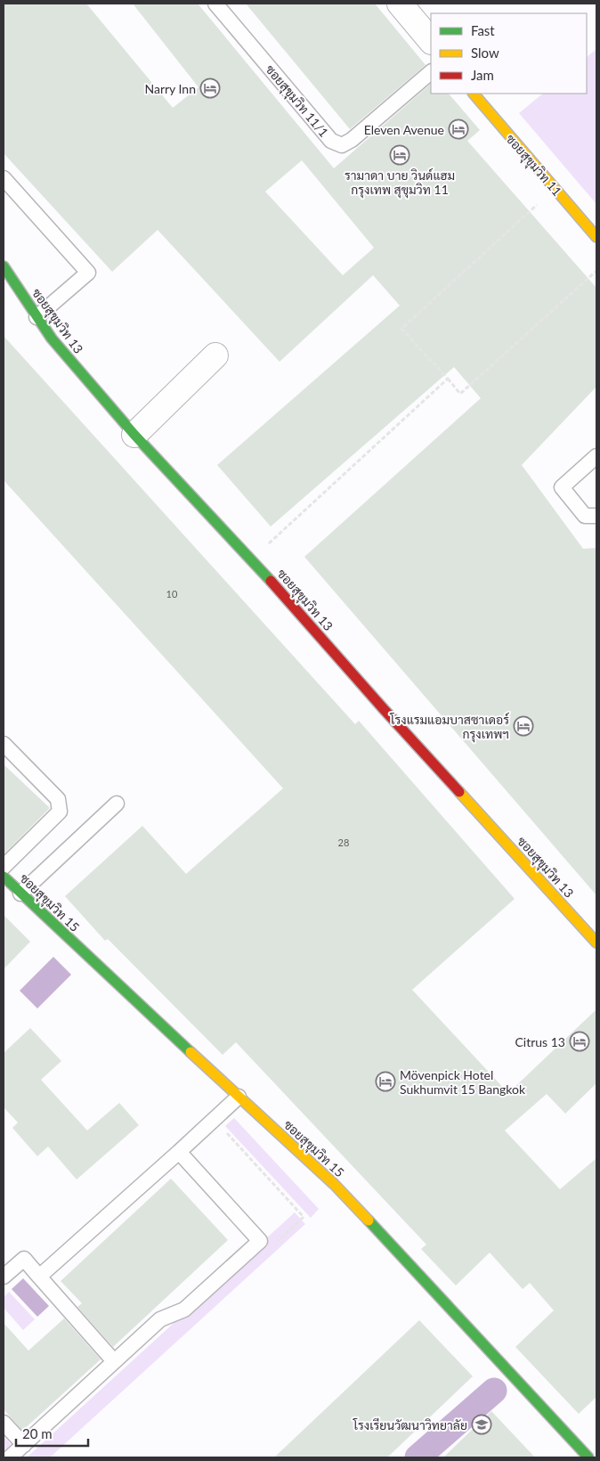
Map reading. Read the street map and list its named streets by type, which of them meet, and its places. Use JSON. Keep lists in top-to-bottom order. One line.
{"streets":{"street":["ซอยสุขุมวิท 11","ซอยสุขุมวิท 13","ซอยสุขุมวิท 15"],"lane":["ซอยสุขุมวิท 11/1"]},"places":{"hotel":["Narry Inn","Eleven Avenue","รามาดา บาย วินด์แฮม กรุงเทพ สุขุมวิท 11","โรงแรมแอมบาสซาเดอร์ กรุงเทพฯ","Citrus 13","Mövenpick Hotel Sukhumvit 15 Bangkok"],"school or university":["โรงเรียนวัฒนาวิทยาลัย"]},"house_numbers":["10","28"],"legend":["Fast","Slow","Jam"],"scale_bar":"20 m"}
